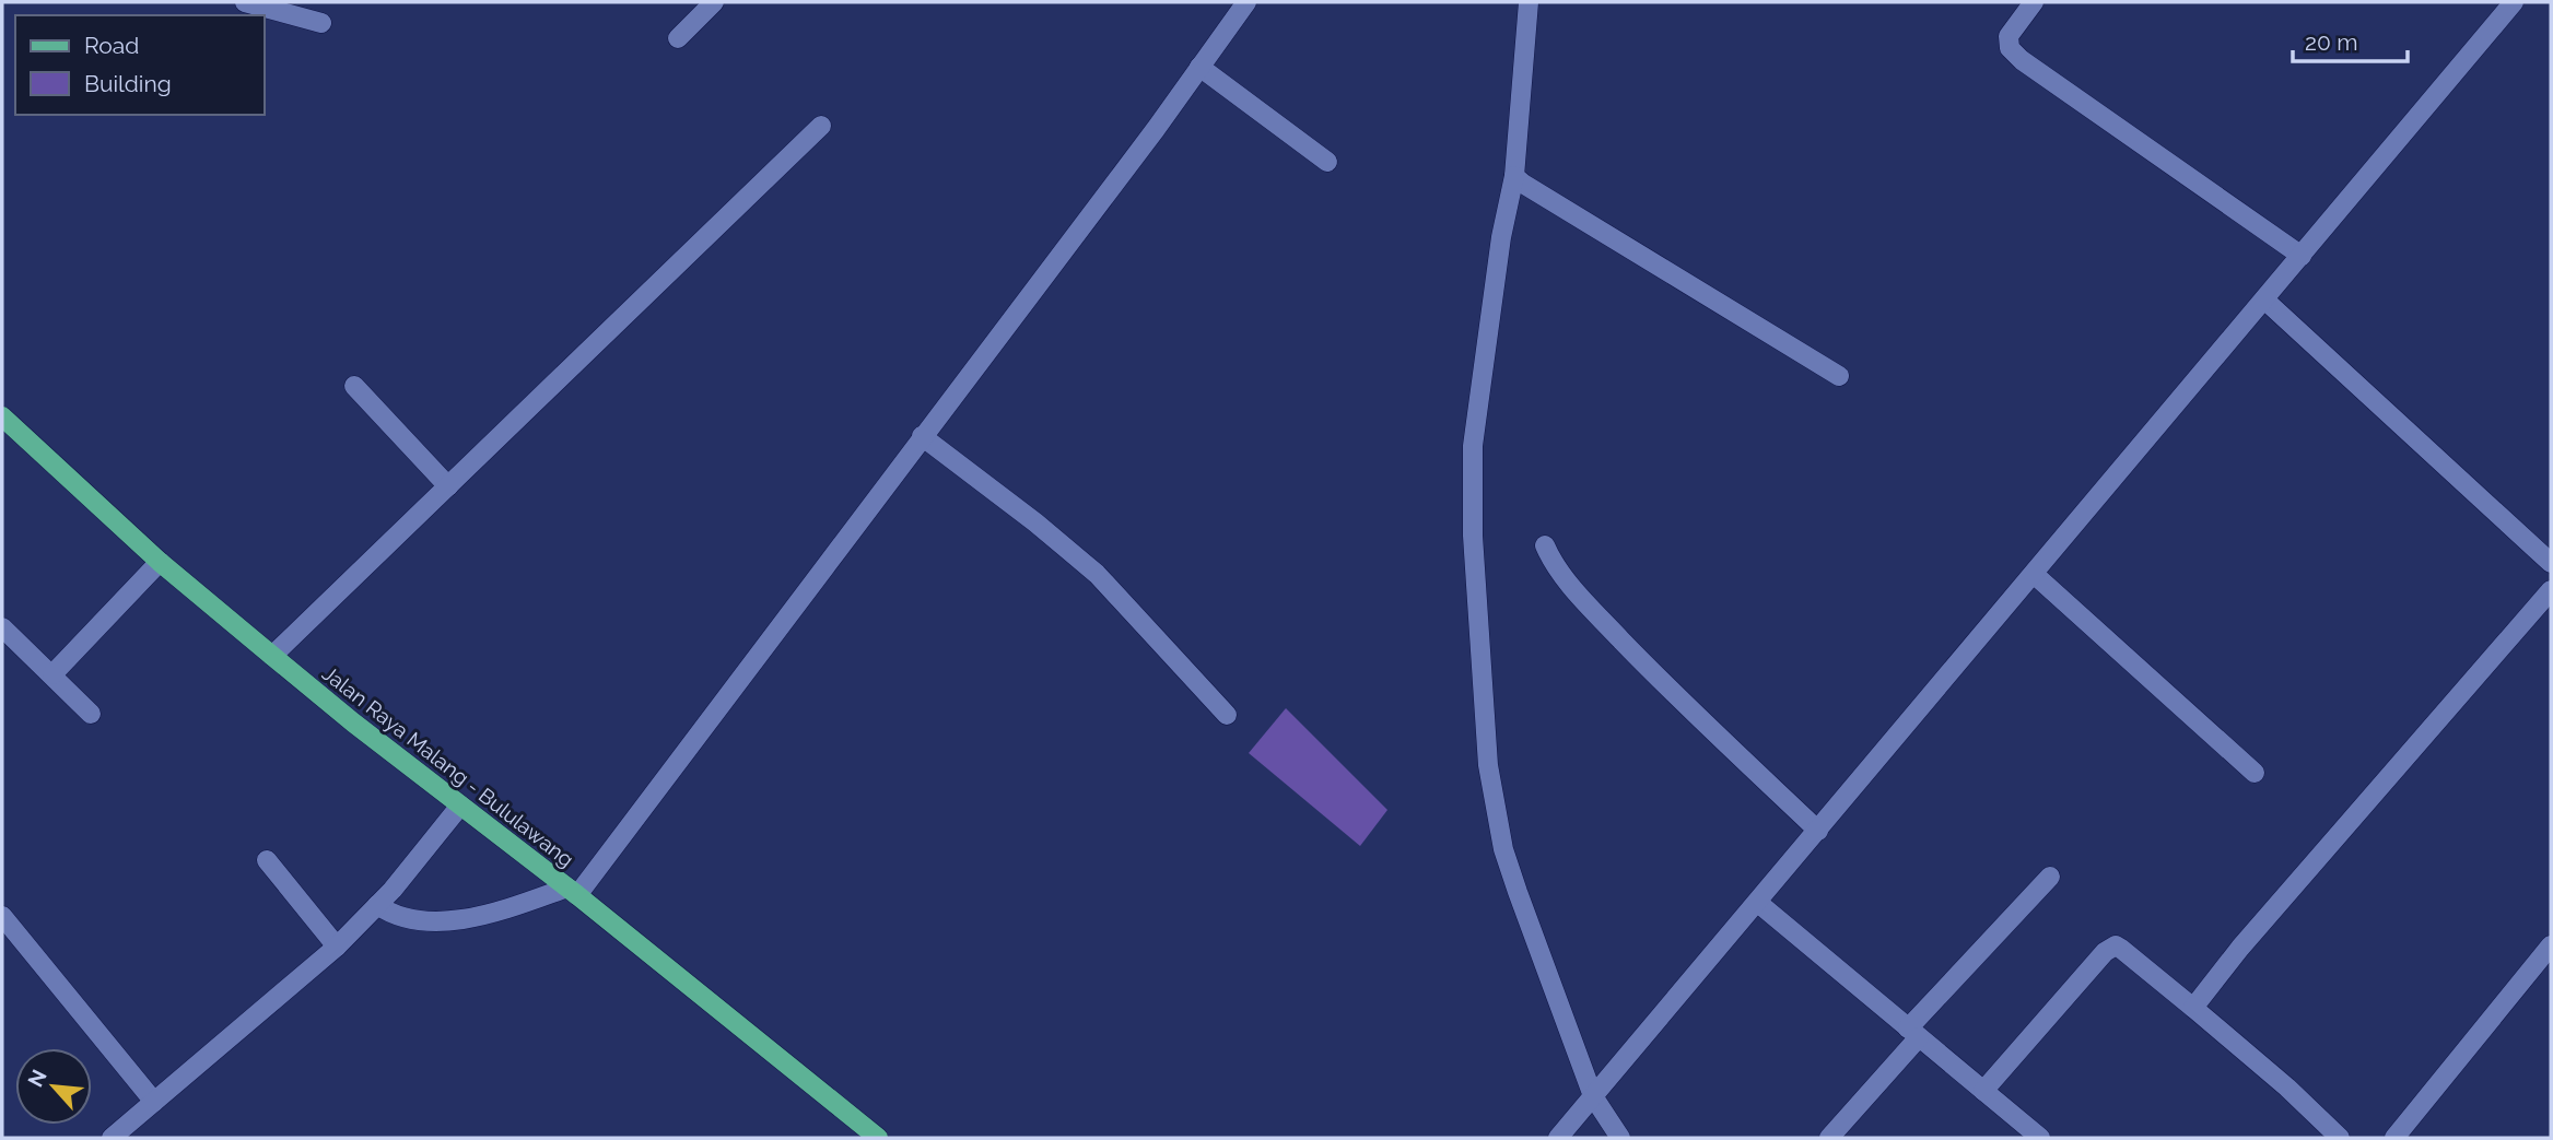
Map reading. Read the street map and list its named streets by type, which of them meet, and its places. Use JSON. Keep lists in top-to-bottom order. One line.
{"streets":{"main road":["Jalan Raya Malang - Bululawang"]},"legend":["Road","Building"],"scale_bar":"20 m","north":"top left"}
